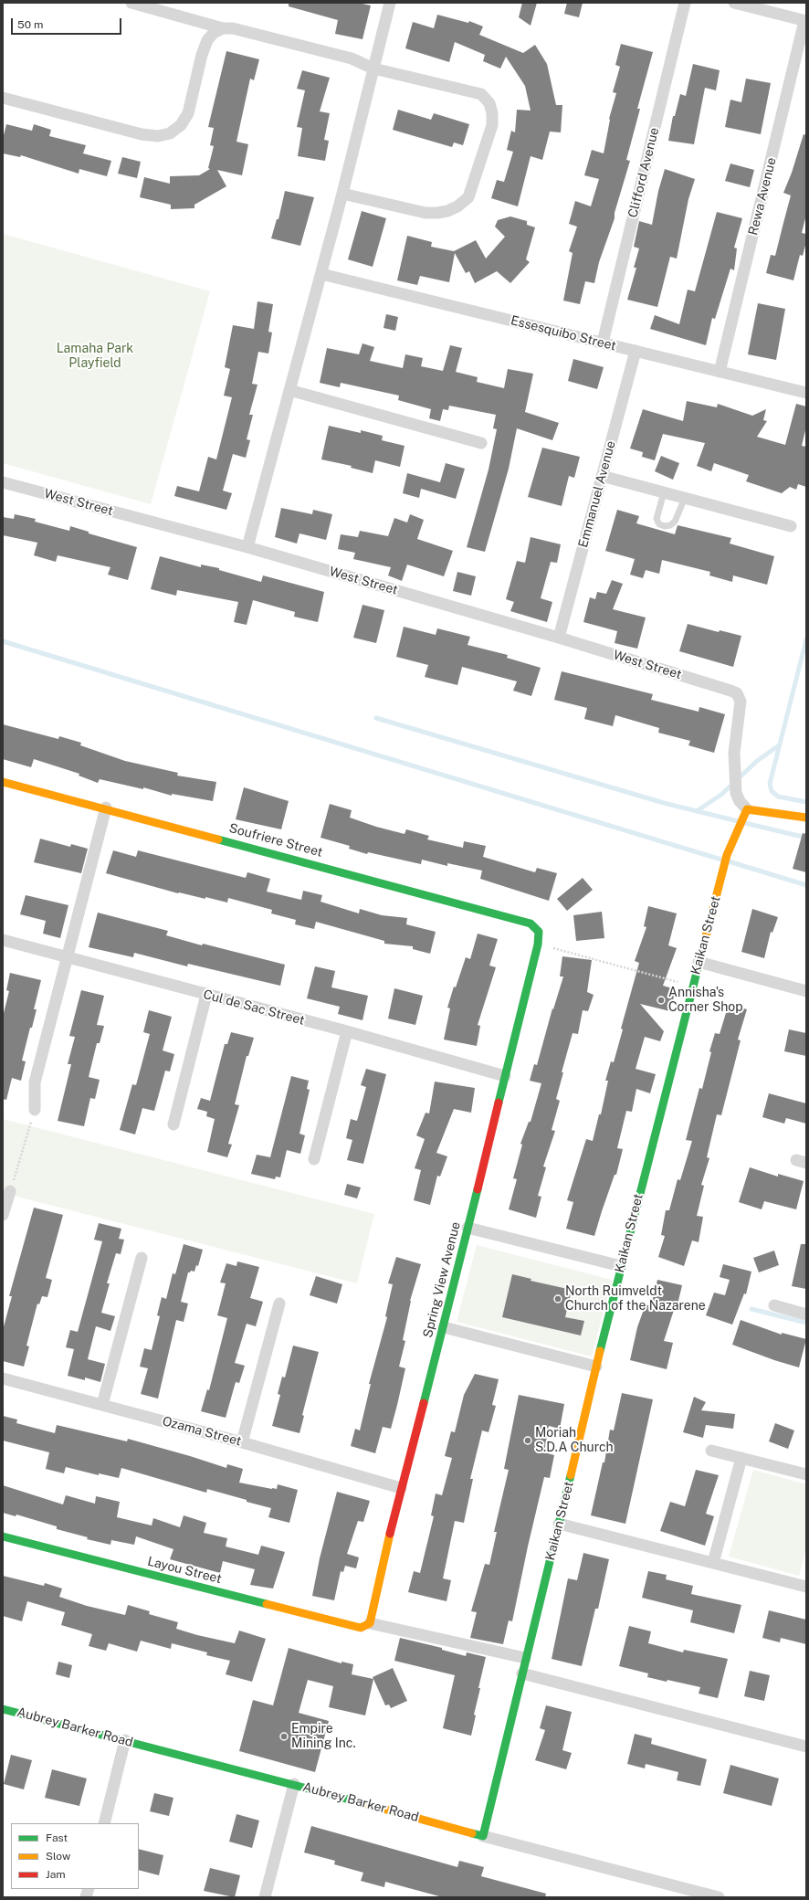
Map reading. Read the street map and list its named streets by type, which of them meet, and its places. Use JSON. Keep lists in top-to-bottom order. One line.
{"streets":{"street":["Clifford Avenue","Rewa Avenue","Essesquibo Street","Emmanuel Avenue","West Street","Soufriere Street","Kaikan Street","Cul de Sac Street","Spring View Avenue","Ozama Street","Layou Street","Aubrey Barker Road"]},"crossings":[["Clifford Avenue","Essesquibo Street"],["Rewa Avenue","Essesquibo Street"],["Essesquibo Street","Emmanuel Avenue"],["Emmanuel Avenue","West Street"],["West Street","Kaikan Street"],["Soufriere Street","Spring View Avenue"],["Kaikan Street","Aubrey Barker Road"],["Cul de Sac Street","Spring View Avenue"],["Spring View Avenue","Ozama Street"],["Spring View Avenue","Layou Street"]],"parks":["Lamaha Park Playfield"],"places":["Annisha's Corner Shop","North Ruimveldt Church of the Nazarene","Moriah S.D.A Church","Empire Mining Inc."],"legend":["Fast","Slow","Jam"],"scale_bar":"50 m"}
